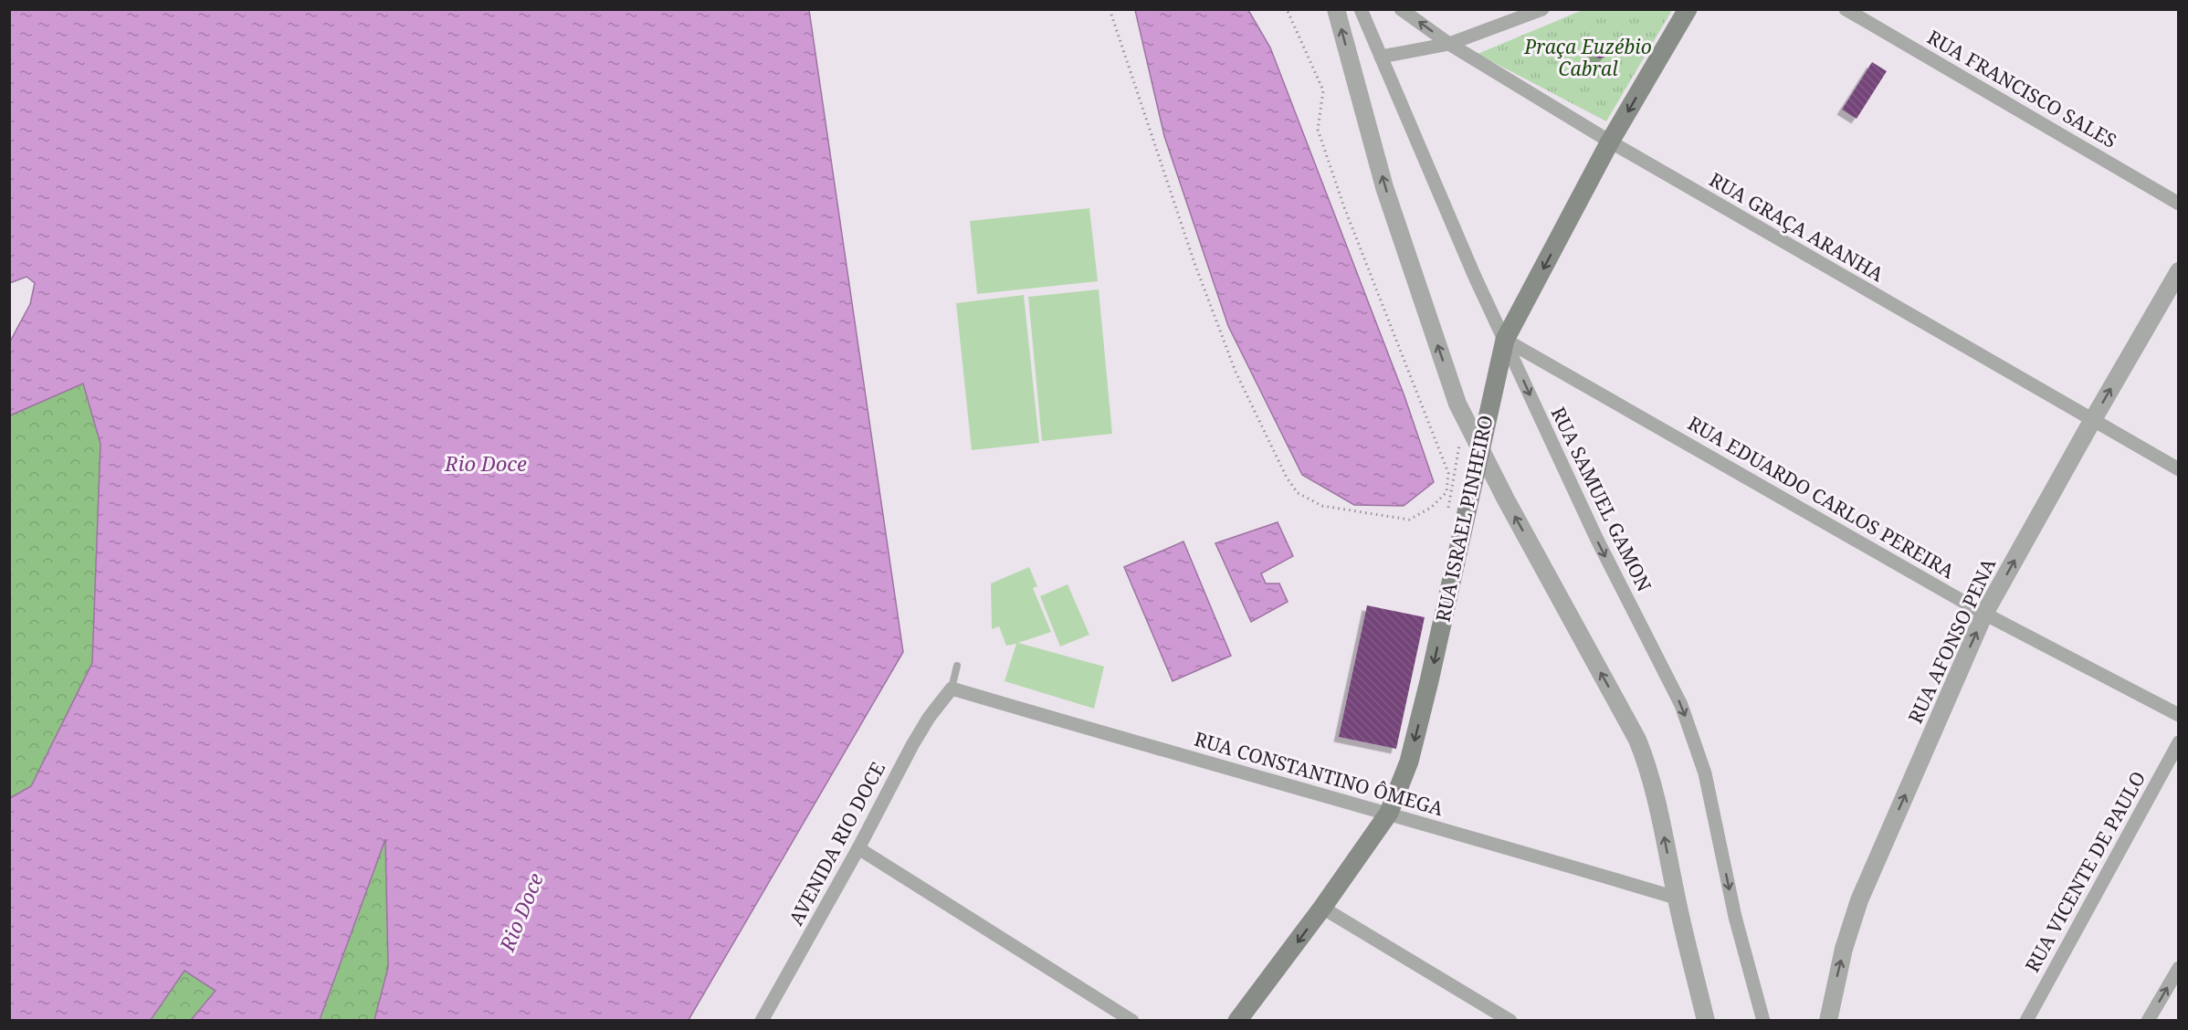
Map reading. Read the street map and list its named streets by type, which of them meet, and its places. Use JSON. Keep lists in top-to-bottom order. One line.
{"streets":{"main road":["RUA ISRAEL PINHEIRO"],"street":["RUA FRANCISCO SALES","RUA GRAÇA ARANHA","RUA EDUARDO CARLOS PEREIRA","RUA SAMUEL GAMON","RUA AFONSO PENA","RUA CONSTANTINO ÔMEGA","AVENIDA RIO DOCE","RUA VICENTE DE PAULO"]},"crossings":[["RUA GRAÇA ARANHA","RUA ISRAEL PINHEIRO"],["RUA GRAÇA ARANHA","RUA AFONSO PENA"],["RUA EDUARDO CARLOS PEREIRA","RUA SAMUEL GAMON"],["RUA EDUARDO CARLOS PEREIRA","RUA ISRAEL PINHEIRO"],["RUA EDUARDO CARLOS PEREIRA","RUA AFONSO PENA"],["RUA SAMUEL GAMON","RUA ISRAEL PINHEIRO"],["RUA ISRAEL PINHEIRO","RUA CONSTANTINO ÔMEGA"],["RUA CONSTANTINO ÔMEGA","AVENIDA RIO DOCE"]],"one_way":["RUA ISRAEL PINHEIRO","RUA AFONSO PENA"],"water":["Rio Doce"],"parks":["Praça Euzébio Cabral"]}
